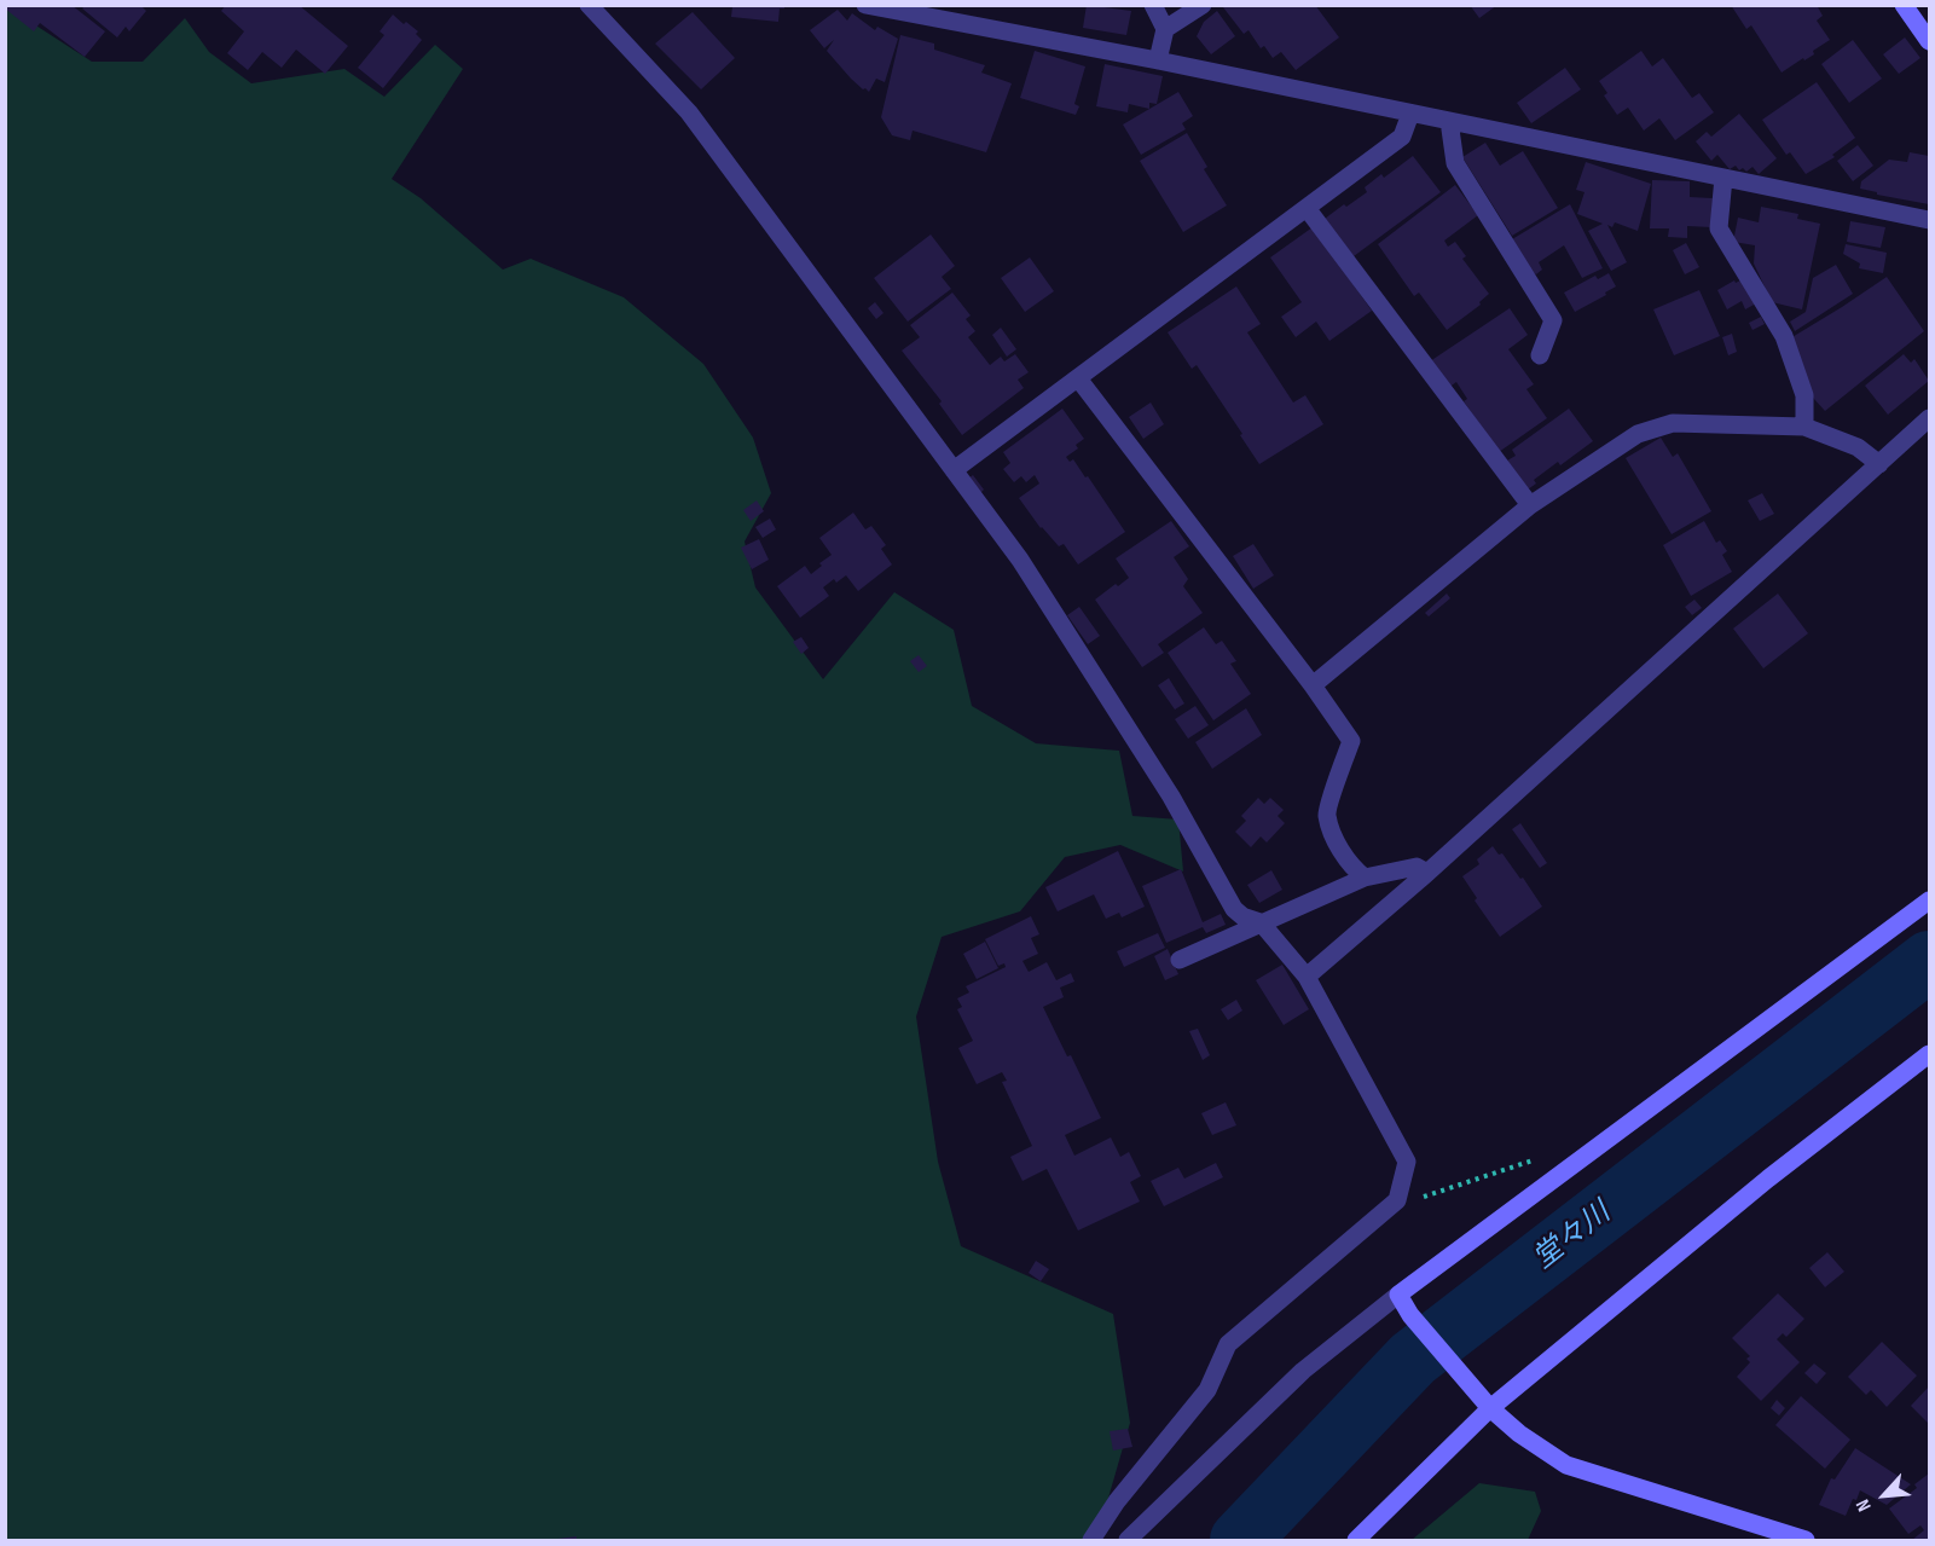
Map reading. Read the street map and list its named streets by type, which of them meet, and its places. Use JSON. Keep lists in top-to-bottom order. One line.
{"water":["堂々川"],"north":"bottom left"}
